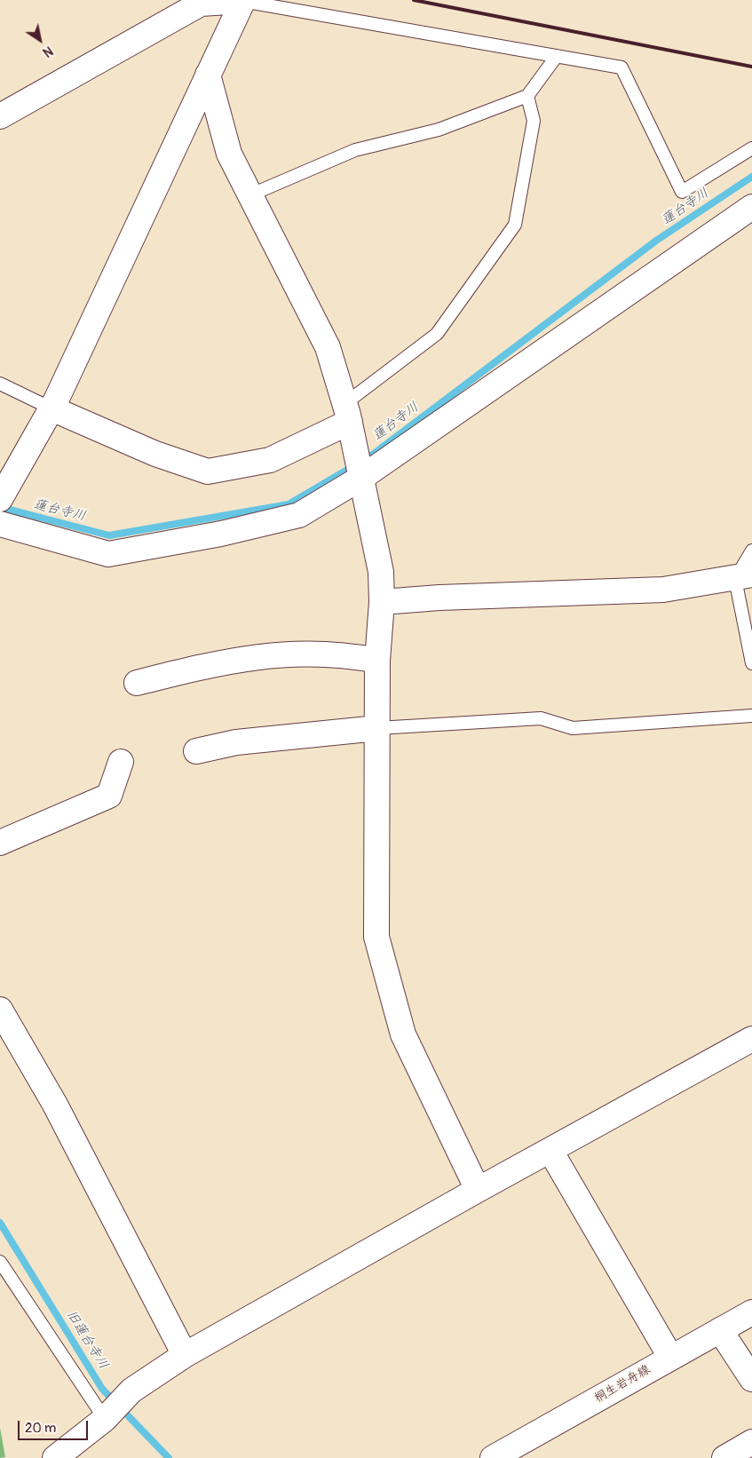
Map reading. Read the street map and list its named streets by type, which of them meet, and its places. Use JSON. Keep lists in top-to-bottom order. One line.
{"streets":{"street":["桐生岩舟線"]},"water":["蓮台寺川","旧蓮台寺川"],"scale_bar":"20 m","north":"bottom right"}
